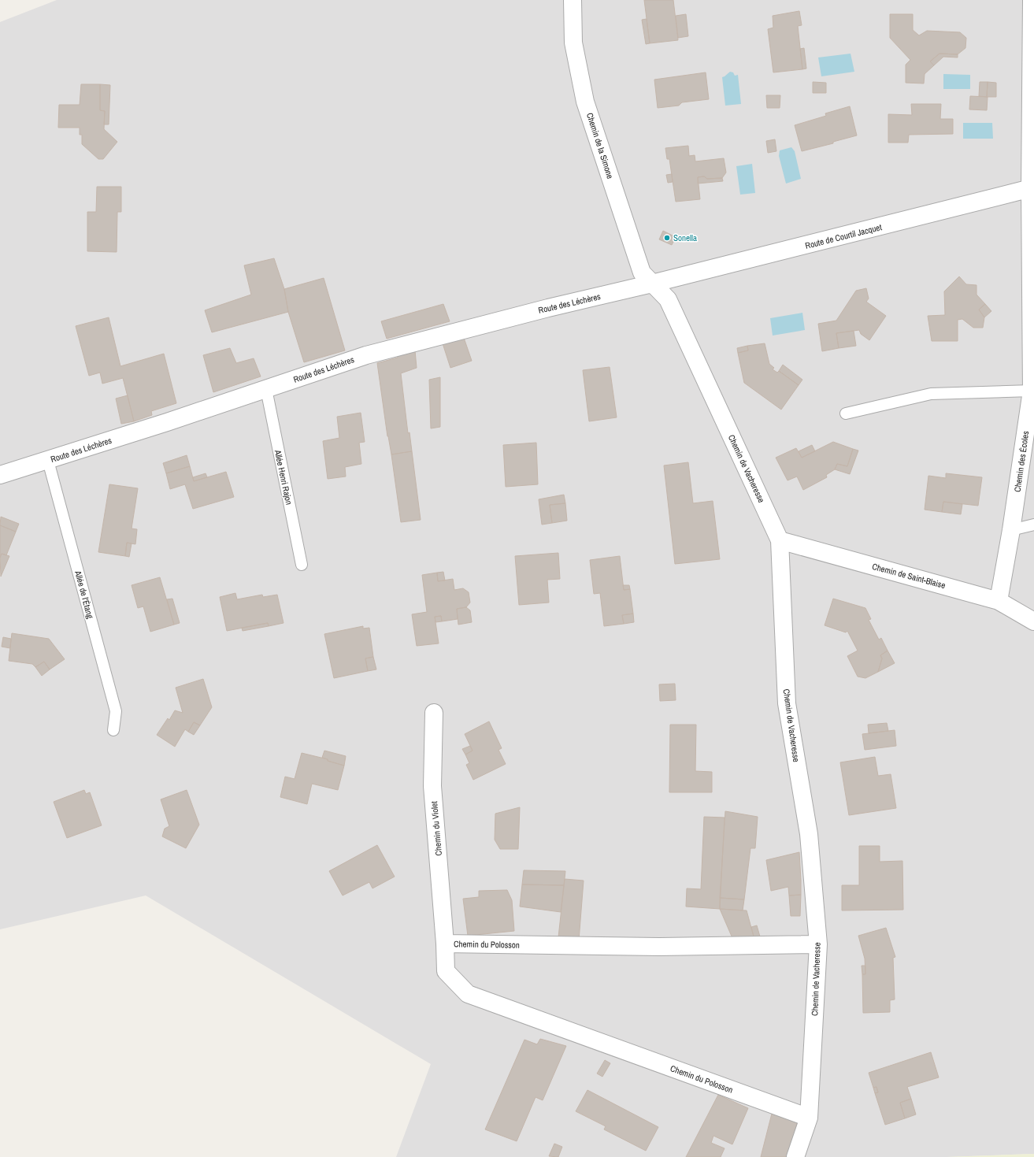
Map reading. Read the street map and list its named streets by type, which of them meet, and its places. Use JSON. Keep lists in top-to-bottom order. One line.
{"streets":{"street":["Chemin de la Simone","Route de Courtil Jacquet","Route des Léchères","Chemin des Écoles","Chemin de Vacheresse","Chemin de Saint-Blaise","Chemin du Violet","Chemin du Polosson"],"lane":["Allée Henri Rajon","Allée de l'Étang"]},"crossings":[["Chemin de la Simone","Route de Courtil Jacquet"],["Chemin de la Simone","Route des Léchères"],["Chemin de la Simone","Chemin de Vacheresse"],["Route de Courtil Jacquet","Route des Léchères"],["Route de Courtil Jacquet","Chemin des Écoles"],["Route de Courtil Jacquet","Chemin de Vacheresse"],["Route des Léchères","Chemin de Vacheresse"],["Route des Léchères","Allée Henri Rajon"],["Route des Léchères","Allée de l'Étang"],["Chemin des Écoles","Chemin de Saint-Blaise"],["Chemin de Vacheresse","Chemin de Saint-Blaise"],["Chemin de Vacheresse","Chemin du Polosson"],["Chemin du Violet","Chemin du Polosson"]],"places":["Sonella"]}
